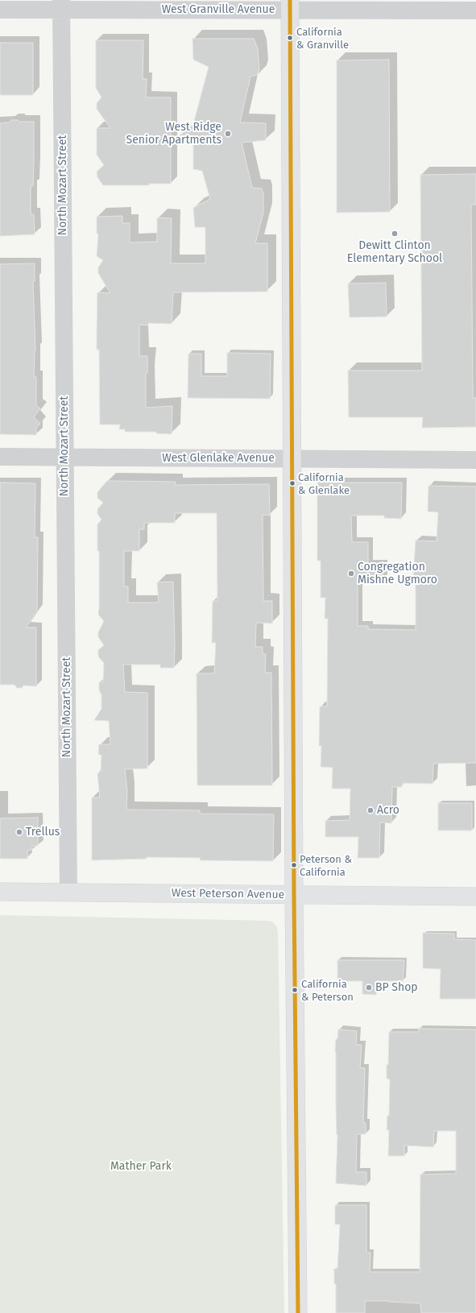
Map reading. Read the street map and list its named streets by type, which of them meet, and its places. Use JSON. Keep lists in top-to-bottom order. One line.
{"streets":{"main road":["West Peterson Avenue"],"street":["West Granville Avenue","North Mozart Street","West Glenlake Avenue"]},"crossings":[["West Granville Avenue","North Mozart Street"],["North Mozart Street","West Glenlake Avenue"],["North Mozart Street","West Peterson Avenue"]],"parks":["Mather Park"],"places":["California & Granville","West Ridge Senior Apartments","Dewitt Clinton Elementary School","California & Glenlake","Congregation Mishne Ugmoro","Acro","Trellus","Peterson & California","BP Shop","California & Peterson"]}
